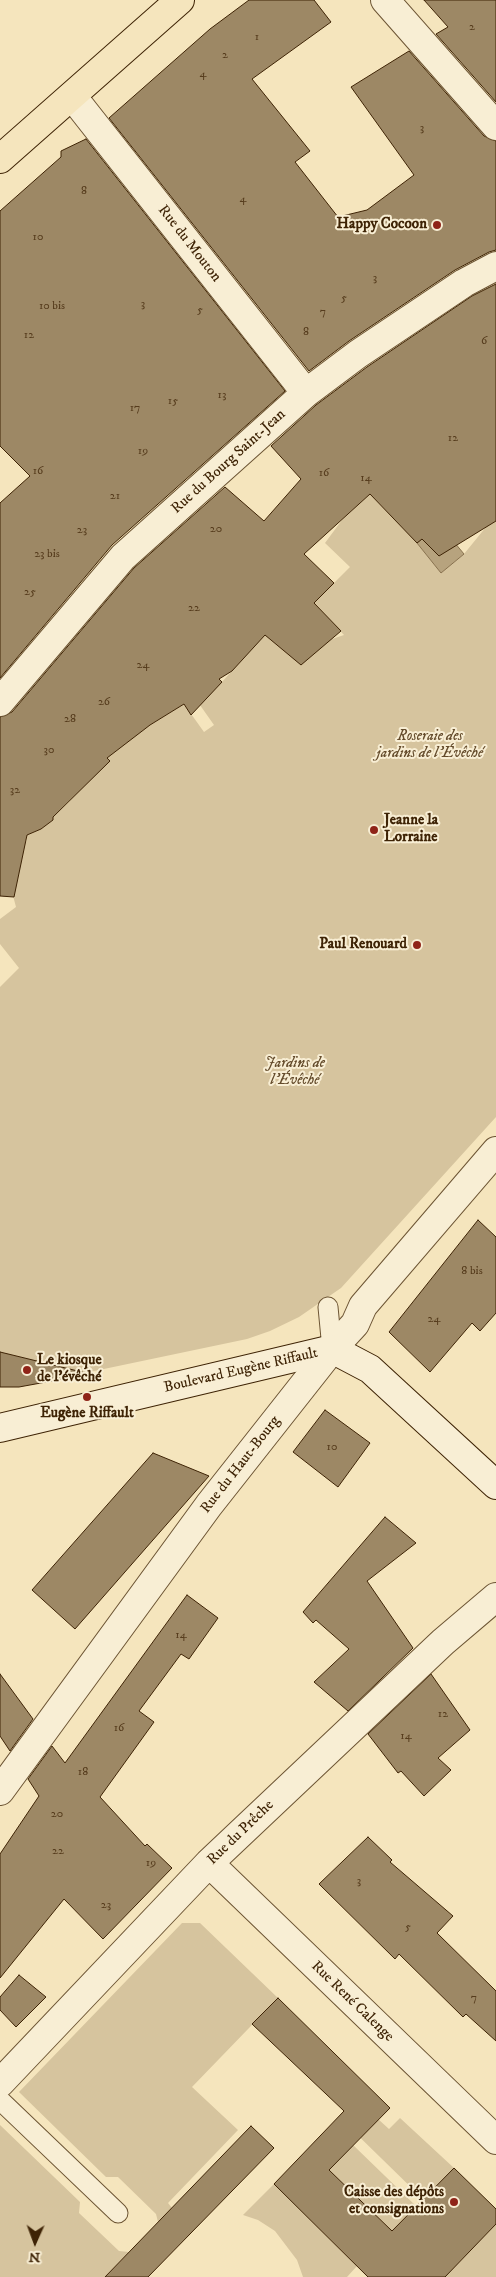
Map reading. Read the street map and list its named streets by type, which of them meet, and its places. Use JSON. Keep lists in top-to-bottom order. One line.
{"streets":{"street":["Rue du Mouton","Rue du Bourg Saint-Jean","Boulevard Eugène Riffault","Rue du Haut-Bourg","Rue du Prêche","Rue René Calenge"]},"crossings":[["Rue du Mouton","Rue du Bourg Saint-Jean"],["Boulevard Eugène Riffault","Rue du Haut-Bourg"],["Rue du Prêche","Rue René Calenge"]],"parks":["Roseraie des jardins de l’Évêché","Jardins de l’Évêché"],"places":["Happy Cocoon","Jeanne la Lorraine","Paul Renouard","Le kiosque de l'évêché","Eugène Riffault","Caisse des dépôts et consignations"],"house_numbers":["2","1","2","4","3","8","4","10","3","5","3","10 bis","5","7","8","12","6","13","15","17","12","19","16","16","14","21","20","23","23 bis","25","22","24","26","28","30","32","8 bis","24","10","14","12","16","14","18","20","22","19","3","23","5","7"],"north":"bottom"}
